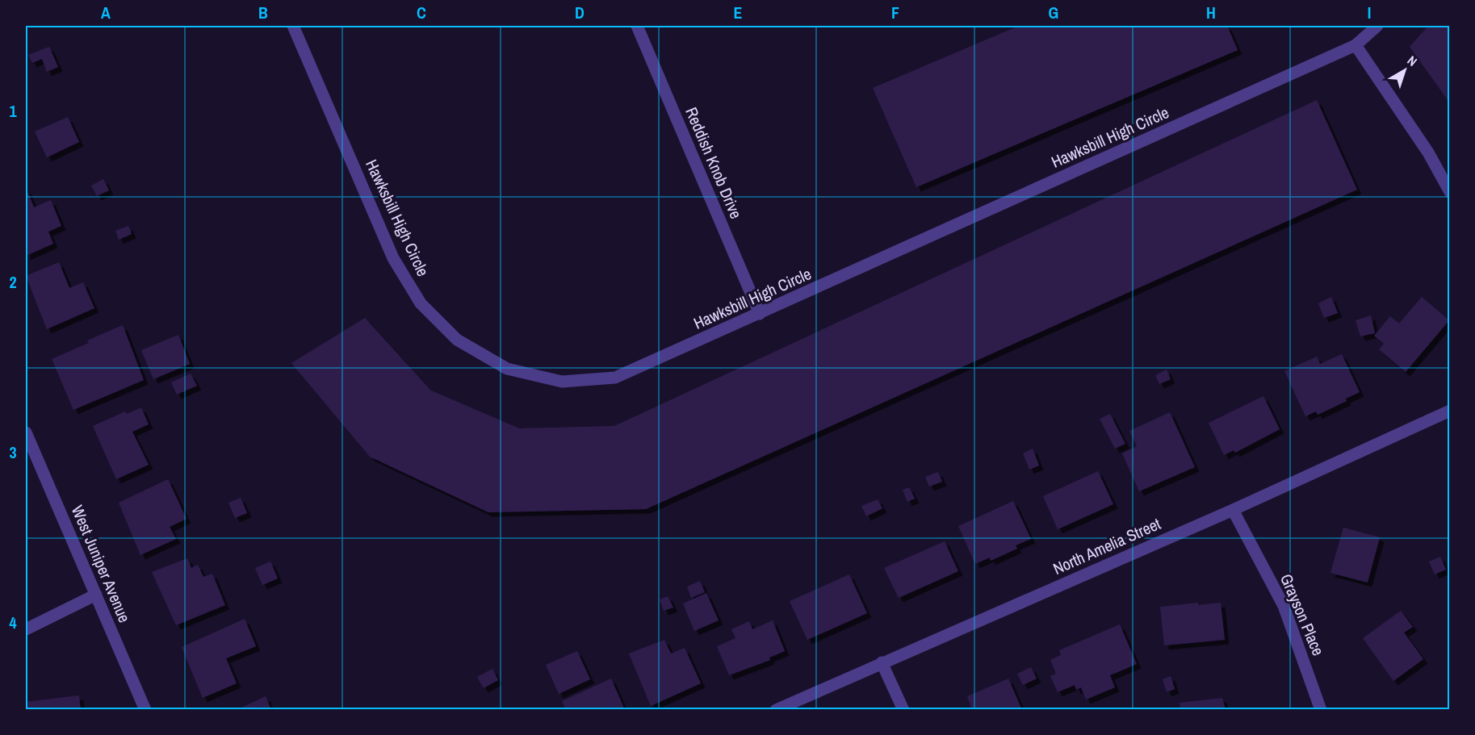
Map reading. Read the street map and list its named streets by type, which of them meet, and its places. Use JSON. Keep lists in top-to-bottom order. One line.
{"streets":{"street":["Hawksbill High Circle","Reddish Knob Drive","North Amelia Street","West Juniper Avenue","Grayson Place"]},"crossings":[["Hawksbill High Circle","Reddish Knob Drive"],["North Amelia Street","Grayson Place"]],"north":"top right","grid":{"columns":["A","B","C","D","E","F","G","H","I"],"rows":["1","2","3","4"]}}
